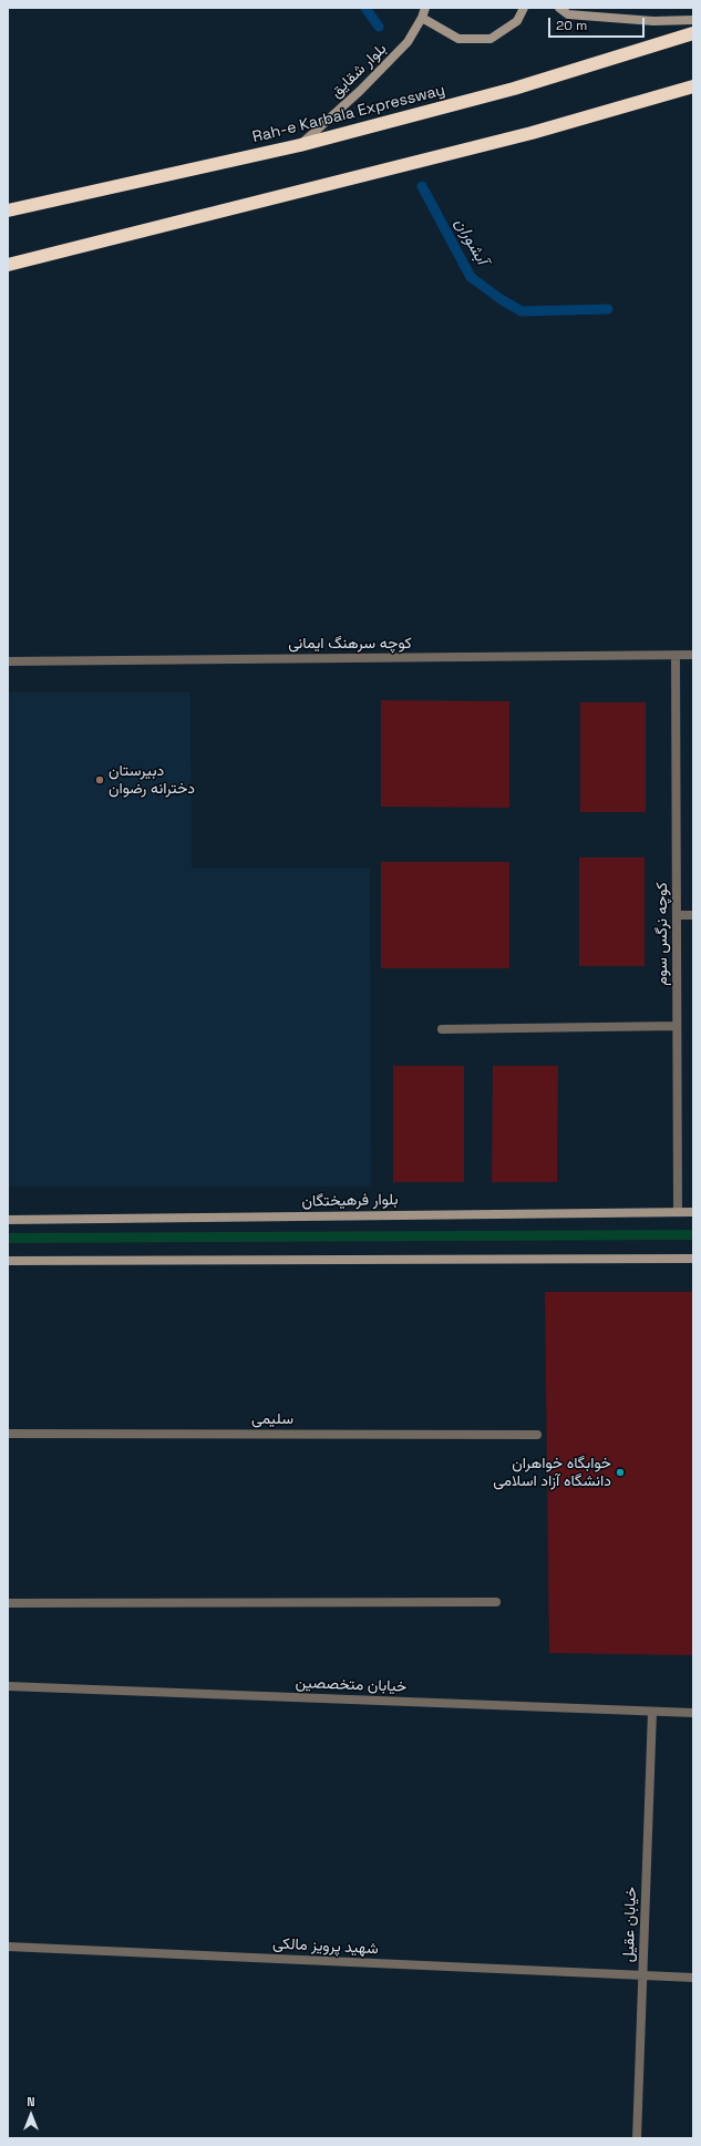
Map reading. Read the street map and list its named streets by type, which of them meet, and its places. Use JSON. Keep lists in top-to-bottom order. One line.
{"streets":{"highway":["Rah-e Karbala Expressway"],"main road":["بلوار شقایق","بلوار فرهیختگان"],"street":["کوچه سرهنگ ایمانی","کوچه نرگس سوم","سلیمی","خیابان متخصصین","خیابان عقیل","شهید پرویز مالکی"]},"crossings":[["بلوار شقایق","Rah-e Karbala Expressway"],["کوچه سرهنگ ایمانی","کوچه نرگس سوم"],["کوچه نرگس سوم","بلوار فرهیختگان"],["خیابان متخصصین","خیابان عقیل"],["خیابان عقیل","شهید پرویز مالکی"]],"water":["آبشوران"],"places":["دبیرستان دخترانه رضوان","خوابگاه خواهران دانشگاه آزاد اسلامی"],"scale_bar":"20 m","north":"top"}
